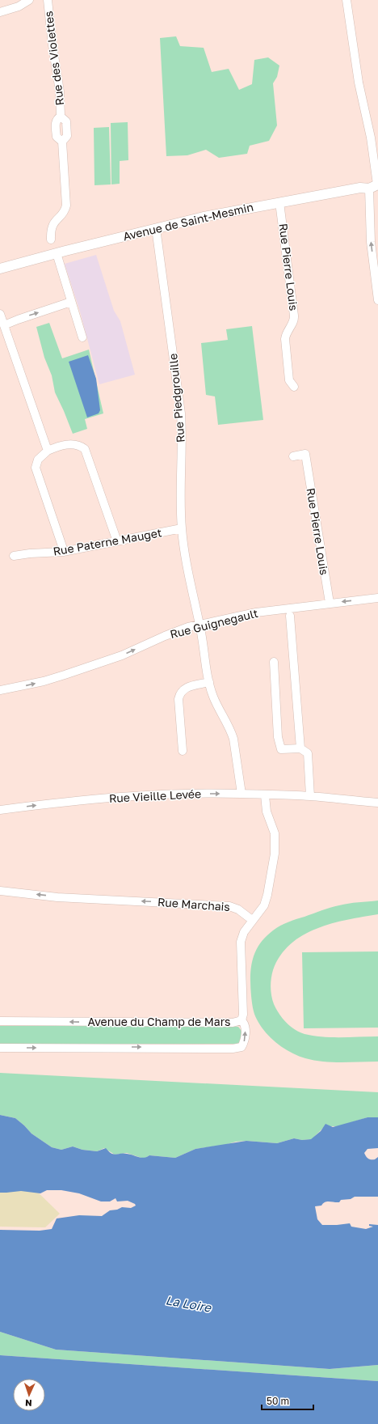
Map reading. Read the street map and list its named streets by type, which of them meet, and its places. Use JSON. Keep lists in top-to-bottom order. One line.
{"streets":{"main road":["Avenue de Saint-Mesmin"],"street":["Rue des Violettes","Rue Pierre Louis","Rue Piedgrouille","Rue Paterne Mauget","Rue Guignegault","Rue Vieille Levée","Rue Marchais","Avenue du Champ de Mars"]},"crossings":[["Avenue de Saint-Mesmin","Rue Pierre Louis"],["Avenue de Saint-Mesmin","Rue Piedgrouille"],["Rue Pierre Louis","Rue Guignegault"],["Rue Piedgrouille","Rue Paterne Mauget"],["Rue Piedgrouille","Rue Guignegault"],["Rue Piedgrouille","Rue Vieille Levée"]],"one_way":["Rue Vieille Levée","Rue Marchais"],"water":["La Loire"],"scale_bar":"50 m","north":"bottom"}
